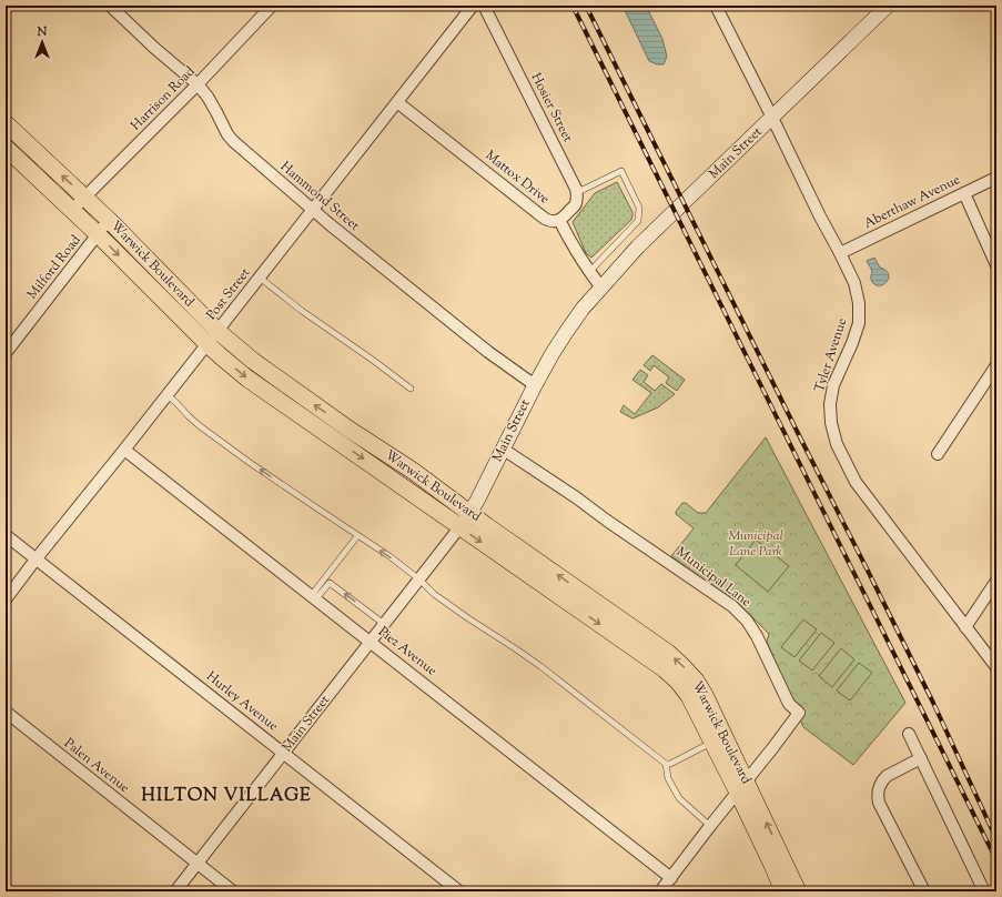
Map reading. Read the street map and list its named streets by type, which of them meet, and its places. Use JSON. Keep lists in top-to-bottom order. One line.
{"streets":{"main road":["Main Street","Warwick Boulevard"],"street":["Harrison Road","Hosier Street","Mattox Drive","Hammond Street","Aberthaw Avenue","Milford Road","Post Street","Tyler Avenue","Municipal Lane","Piez Avenue","Hurley Avenue","Palen Avenue"]},"crossings":[["Harrison Road","Hammond Street"],["Harrison Road","Warwick Boulevard"],["Main Street","Hammond Street"],["Main Street","Warwick Boulevard"],["Main Street","Tyler Avenue"],["Main Street","Municipal Lane"],["Main Street","Piez Avenue"],["Main Street","Hurley Avenue"],["Main Street","Palen Avenue"],["Mattox Drive","Post Street"],["Hammond Street","Post Street"],["Aberthaw Avenue","Tyler Avenue"],["Warwick Boulevard","Milford Road"],["Warwick Boulevard","Post Street"],["Warwick Boulevard","Municipal Lane"],["Post Street","Piez Avenue"],["Post Street","Hurley Avenue"]],"districts":["HILTON VILLAGE"],"parks":["Municipal Lane Park"],"north":"top"}
